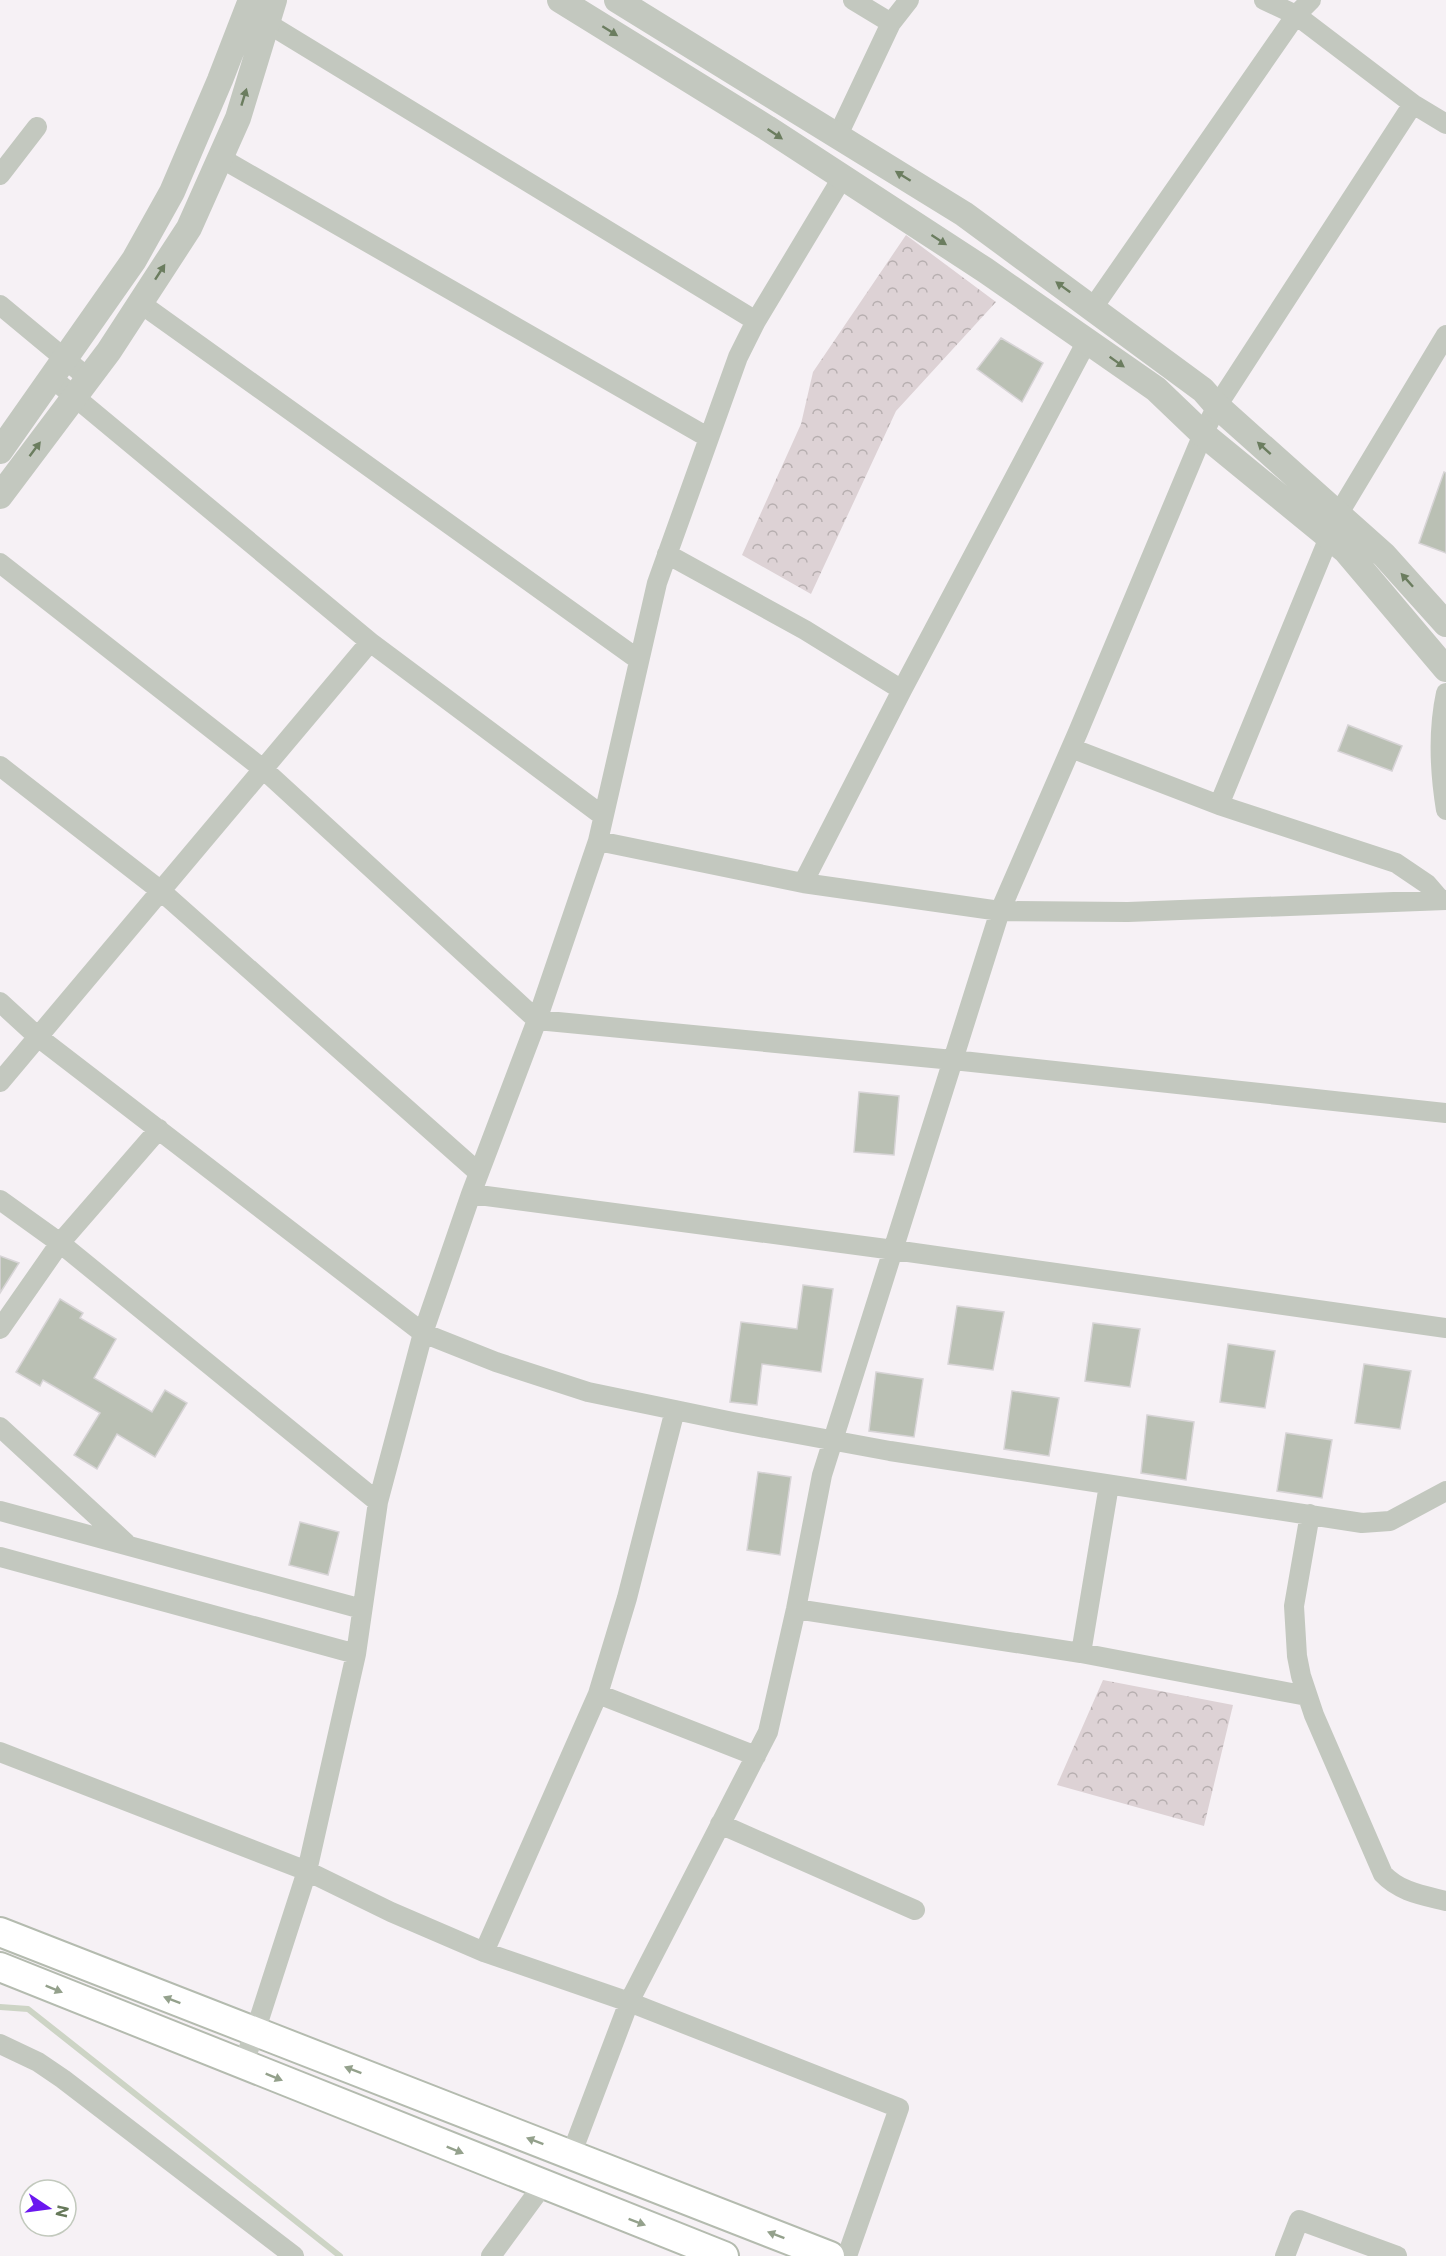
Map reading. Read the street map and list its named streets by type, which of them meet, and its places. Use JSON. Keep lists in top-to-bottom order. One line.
{"north":"right"}
